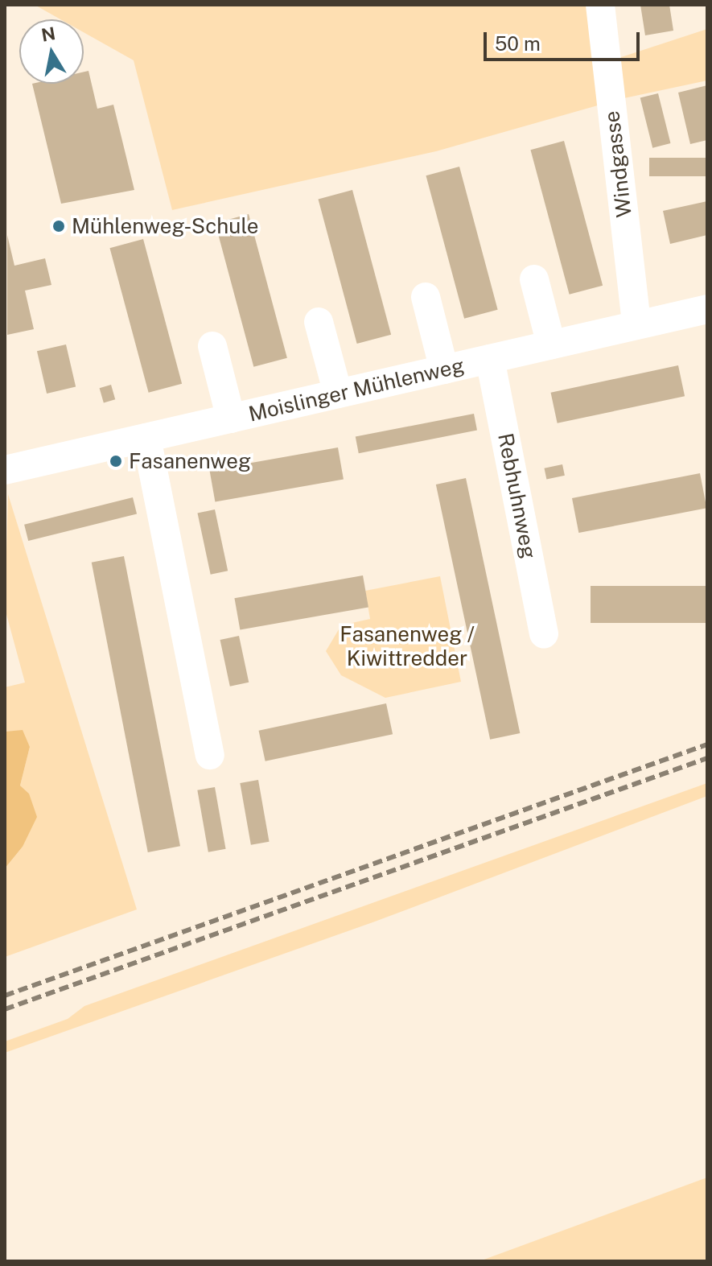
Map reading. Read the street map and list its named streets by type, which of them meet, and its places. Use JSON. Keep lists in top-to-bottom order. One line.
{"streets":{"street":["Windgasse","Moislinger Mühlenweg","Rebhuhnweg"]},"crossings":[["Windgasse","Moislinger Mühlenweg"],["Moislinger Mühlenweg","Rebhuhnweg"]],"parks":["Fasanenweg / Kiwittredder"],"places":["Mühlenweg-Schule","Fasanenweg"],"scale_bar":"50 m","north":"top"}
